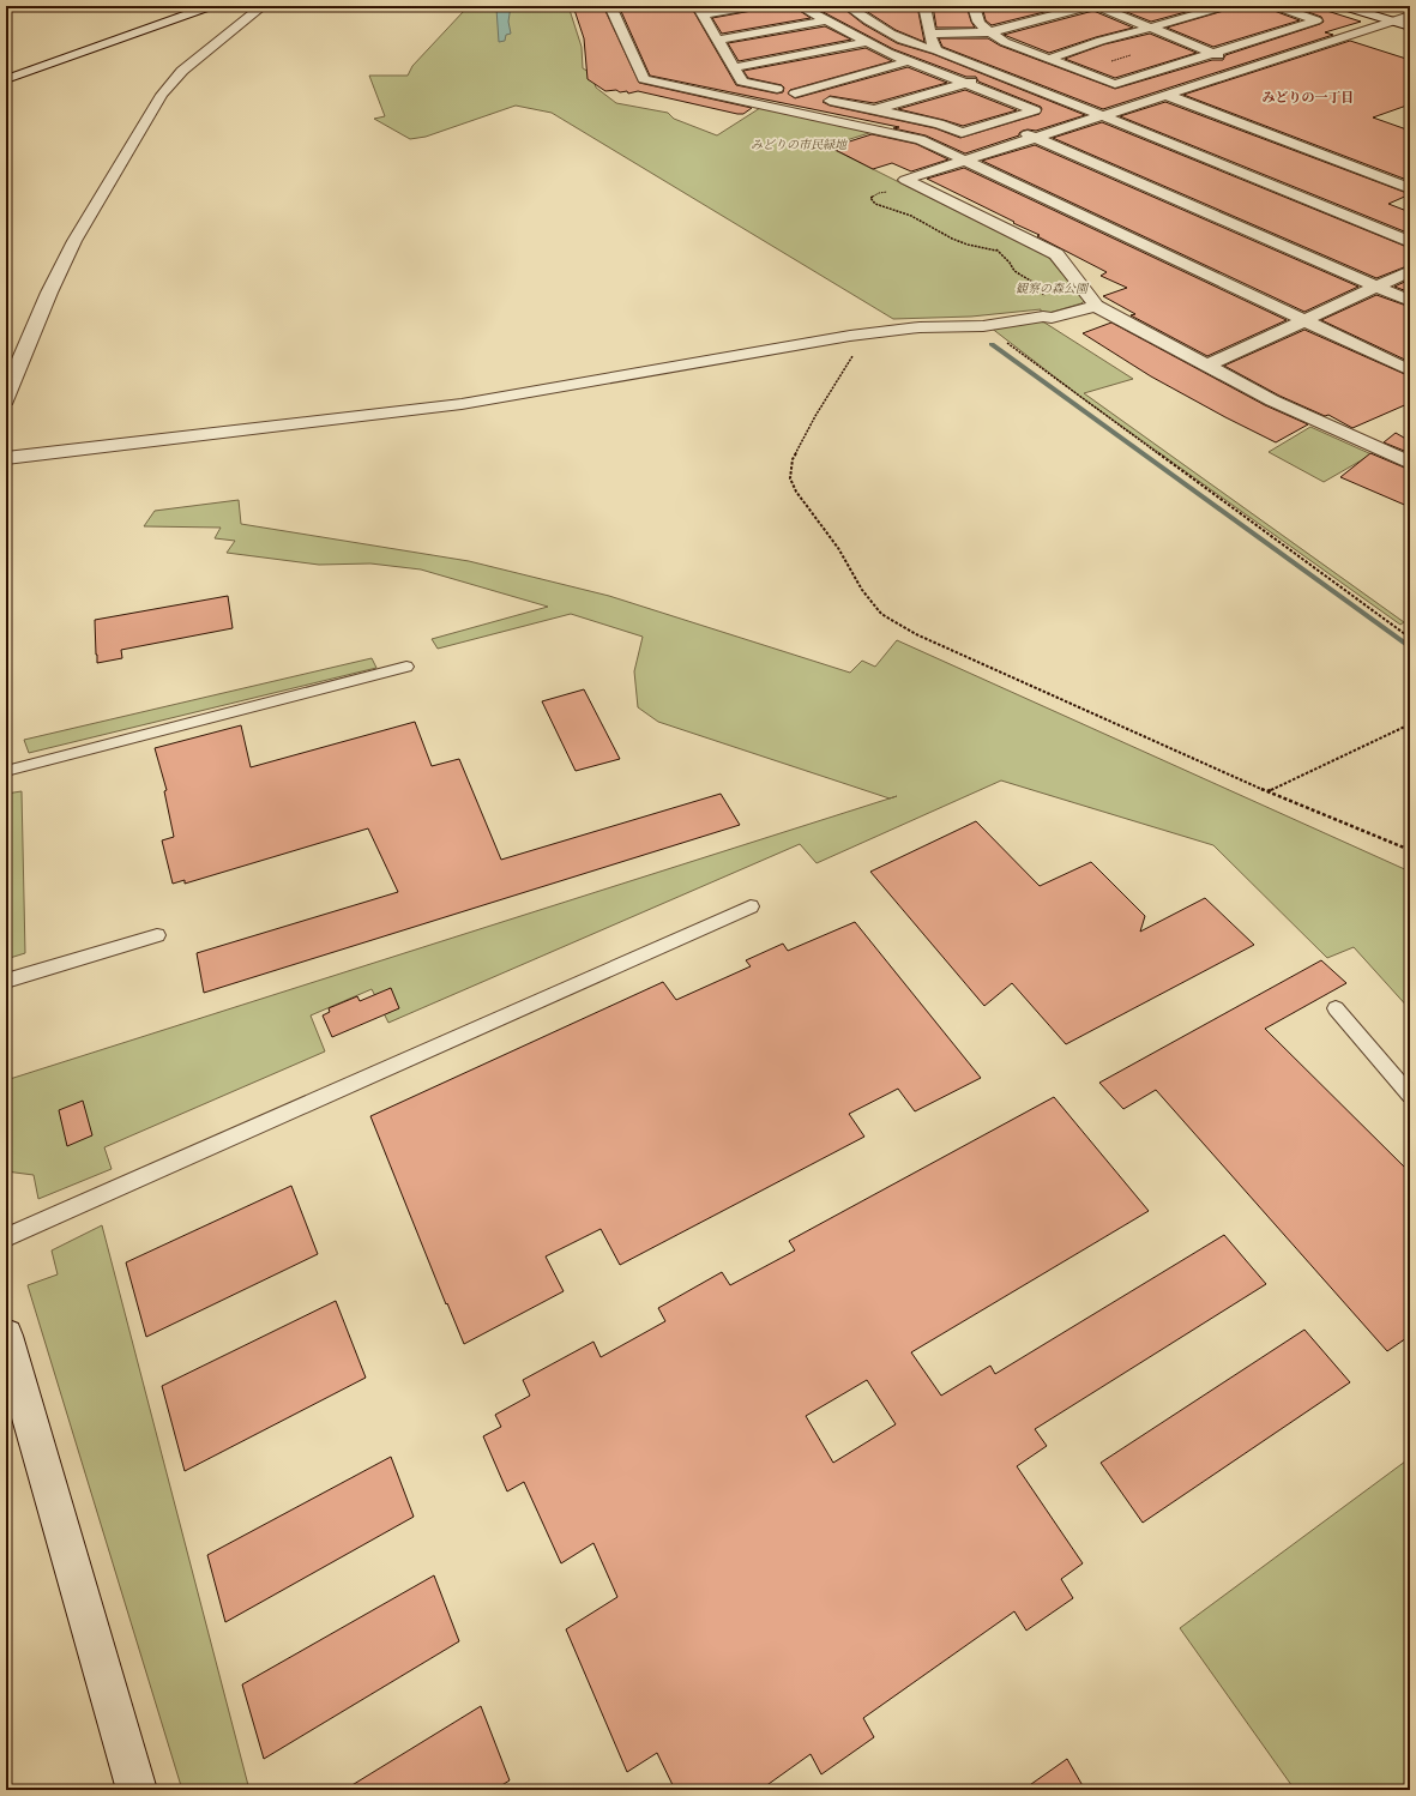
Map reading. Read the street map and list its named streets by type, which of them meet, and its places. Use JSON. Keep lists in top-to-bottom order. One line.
{"districts":["みどりの一丁目"],"parks":["みどりの市民緑地","観察の森公園"]}
